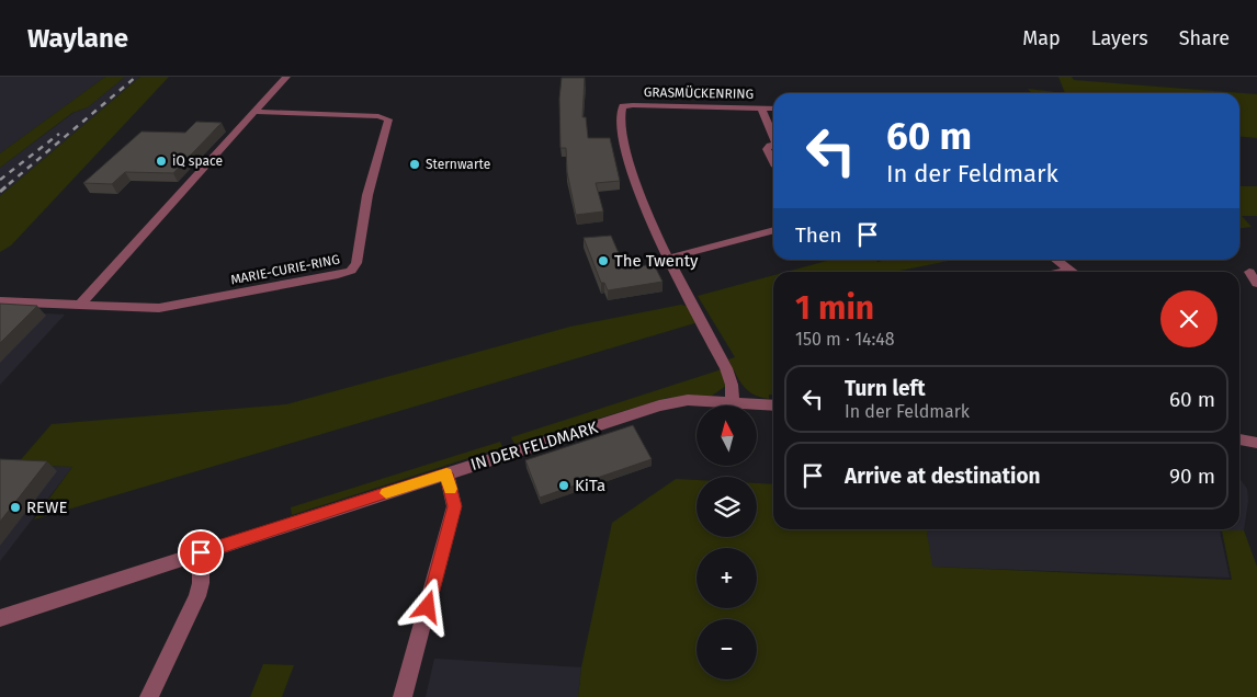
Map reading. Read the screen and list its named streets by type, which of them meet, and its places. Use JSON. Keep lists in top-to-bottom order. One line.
{"streets":{"street":["GRASMÜCKENRING","MARIE-CURIE-RING","IN DER FELDMARK"]},"places":["iQ space","Sternwarte","The Twenty","KiTa","REWE"],"north":"top","page":{"header":"Waylane","nav":["Map","Layers","Share"],"turn":["60 m","In der Feldmark"],"then":"Then","heading":["1 min","150 m · 14:48"],"list":[{"name":"Turn left","note":"In der Feldmark","value":"60 m"},{"name":"Arrive at destination","value":"90 m"}],"map_buttons":["+","−"]}}
